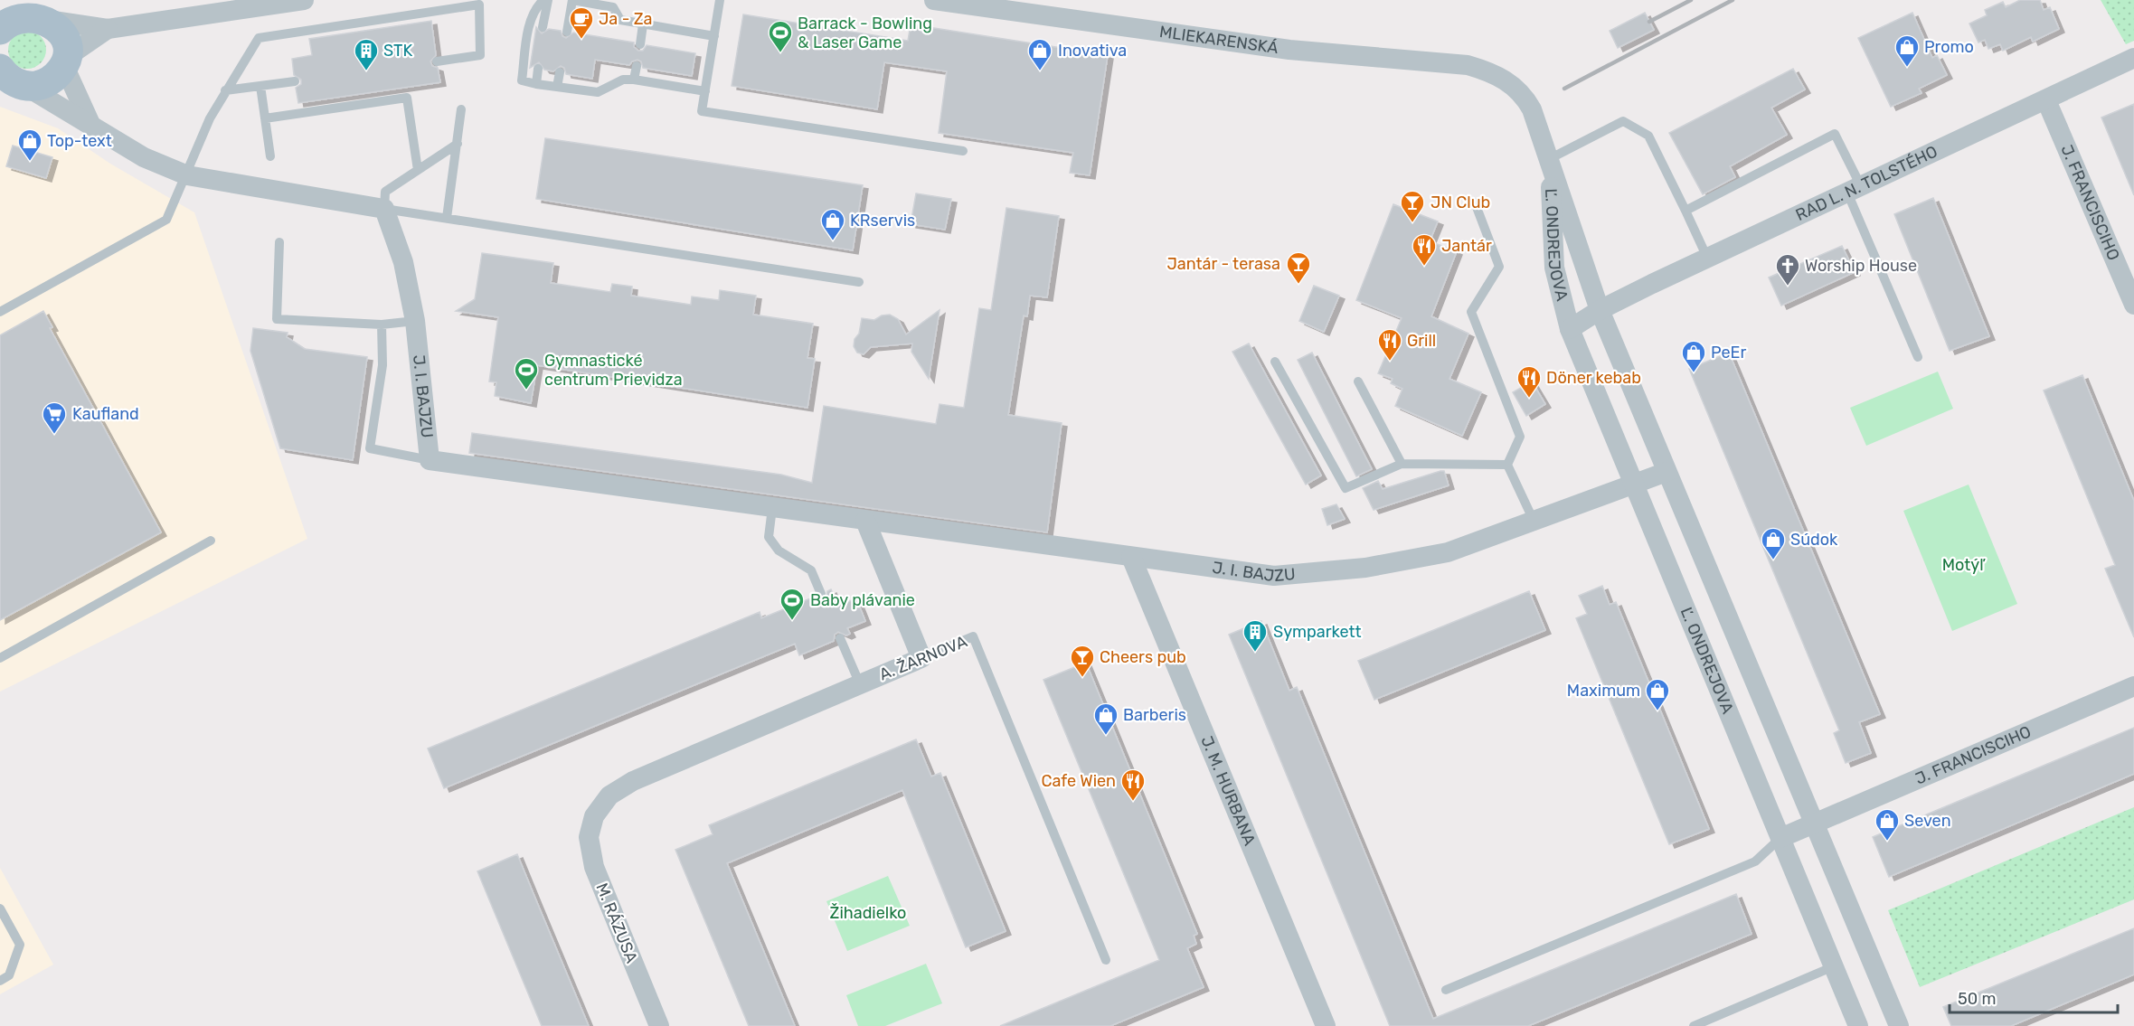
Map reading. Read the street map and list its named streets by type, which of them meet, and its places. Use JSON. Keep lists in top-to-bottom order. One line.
{"streets":{"street":["MLIEKARENSKÁ","RAD L. N. TOLSTÉHO","J. FRANCISCIHO","Ľ. ONDREJOVA","J. I. BAJZU","A. ŽARNOVA","J. M. HURBANA","M. RÁZUSA"]},"crossings":[["MLIEKARENSKÁ","Ľ. ONDREJOVA"],["RAD L. N. TOLSTÉHO","J. FRANCISCIHO"],["RAD L. N. TOLSTÉHO","Ľ. ONDREJOVA"],["J. FRANCISCIHO","Ľ. ONDREJOVA"],["Ľ. ONDREJOVA","J. I. BAJZU"],["J. I. BAJZU","J. M. HURBANA"],["A. ŽARNOVA","M. RÁZUSA"]],"parks":["Motýľ","Žihadielko"],"places":{"cafe":["Ja - Za"],"sports":["Barrack - Bowling & Laser Game","Gymnastické centrum Prievidza","Baby plávanie"],"shop":["Promo","Inovativa","Top-text","KRservis","PeEr","Súdok","Maximum","Barberis","Seven"],"building":["STK","Symparkett"],"bar":["JN Club","Jantár - terasa","Cheers pub"],"restaurant":["Jantár","Grill","Döner kebab","Cafe Wien"],"church":["Worship House"],"supermarket":["Kaufland"]},"scale_bar":"50 m"}
